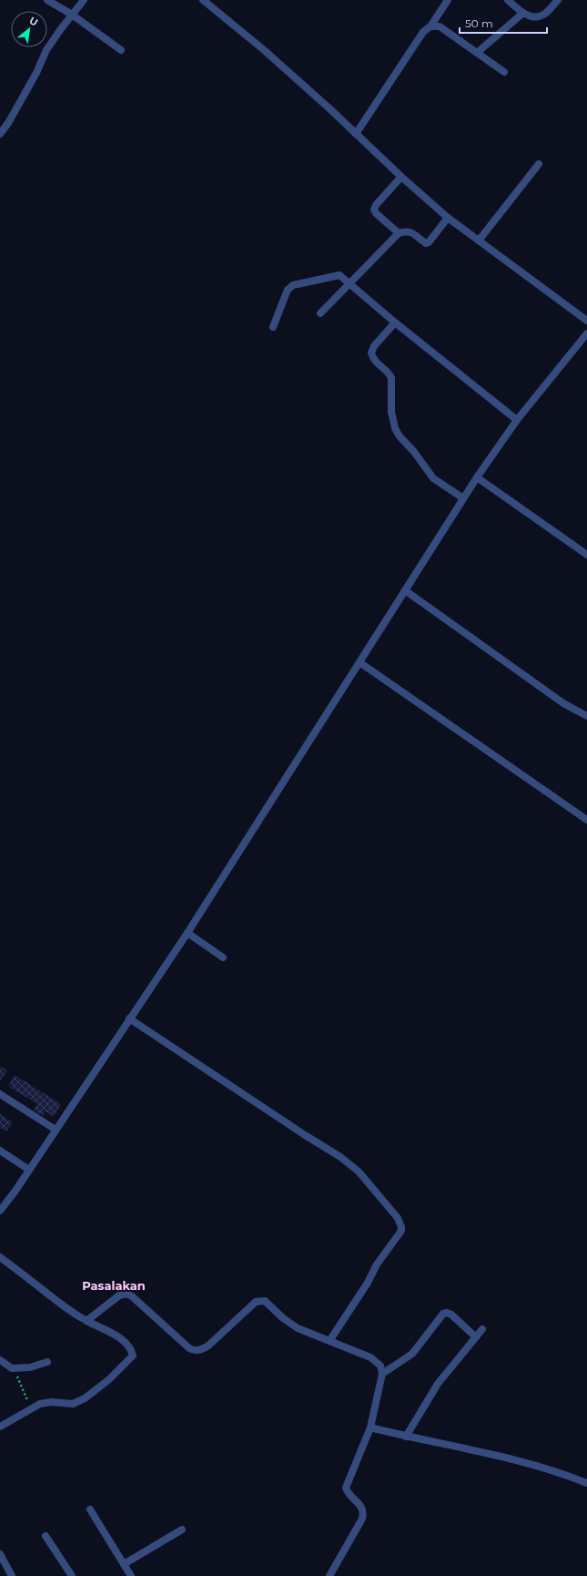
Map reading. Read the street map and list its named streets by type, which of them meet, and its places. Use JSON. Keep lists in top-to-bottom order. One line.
{"districts":["Pasalakan"],"scale_bar":"50 m","north":"top right"}
